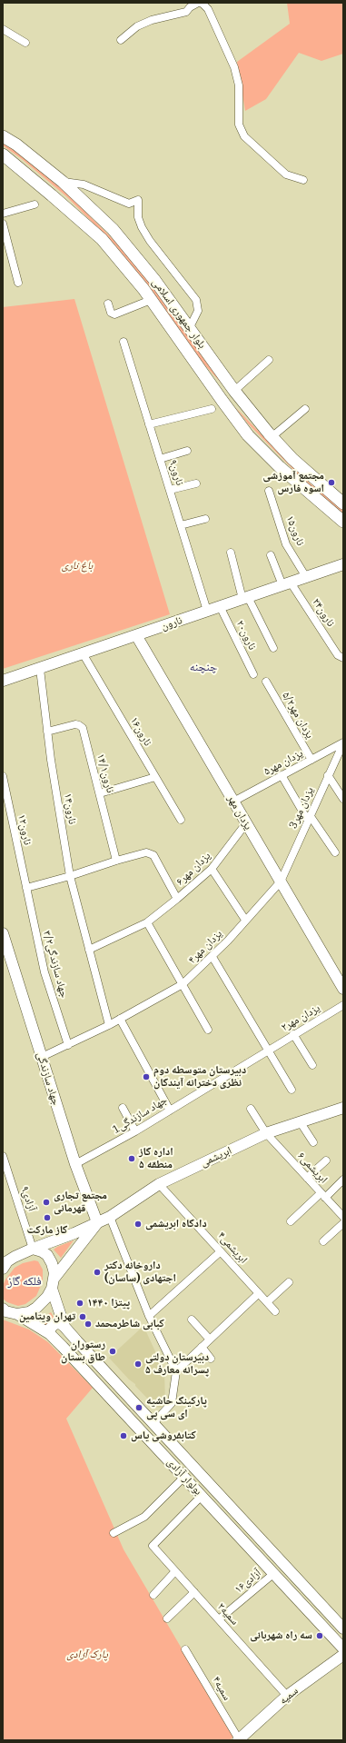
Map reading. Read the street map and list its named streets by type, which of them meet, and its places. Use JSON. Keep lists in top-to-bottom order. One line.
{"streets":{"main road":["بلوار جمهوری اسلامی","نارون","یزدان مهر","جهاد سازندگی","ابریشمی","بولوار آزادی","سمیه"],"street":["نارون۹","نارون۱۵","نارون۲۴","نارون۲۰","۵/۲یزدان مهر","نارون۱۶","یزدان مهر۵","۱۴/۱نارون","3یزدان مهر","نارون۱۴","نارون۱۲","یزدان مهر۶","یزدان مهر۴","۳/۲جهاد سازندگی","یزدان مهر۲","1جهاد سازندگی","ابریشمی۶","آزادی۹","ابریشمی۴","آزادی۱۶","۲سمیه","سمیه۴"]},"crossings":[["نارون۹","نارون"],["نارون۱۵","نارون"],["نارون۲۴","نارون"],["نارون","نارون۲۰"],["نارون","نارون۱۶"],["نارون","نارون۱۴"],["نارون","یزدان مهر"],["۵/۲یزدان مهر","یزدان مهر۵"],["یزدان مهر۵","3یزدان مهر"],["یزدان مهر۵","یزدان مهر"],["۱۴/۱نارون","نارون۱۴"],["3یزدان مهر","یزدان مهر"],["3یزدان مهر","یزدان مهر۴"],["نارون۱۴","یزدان مهر۶"],["نارون۱۴","یزدان مهر۴"],["یزدان مهر","یزدان مهر۶"],["یزدان مهر","یزدان مهر۴"],["نارون۱۲","۳/۲جهاد سازندگی"],["یزدان مهر۴","۳/۲جهاد سازندگی"],["یزدان مهر۴","جهاد سازندگی"],["یزدان مهر۲","1جهاد سازندگی"],["جهاد سازندگی","1جهاد سازندگی"],["جهاد سازندگی","ابریشمی"],["ابریشمی","ابریشمی۶"],["ابریشمی","آزادی۹"],["ابریشمی","ابریشمی۴"],["بولوار آزادی","آزادی۱۶"],["بولوار آزادی","۲سمیه"],["آزادی۱۶","۲سمیه"],["۲سمیه","سمیه"],["سمیه۴","سمیه"]],"districts":["چنچنه","فلکه گاز"],"parks":["باغ ناری","پارک آزادی"],"places":["مجتمع آموزشی اسوه فارس","دبیرستان متوسطه دوم نظری دخترانه آیندگان","اداره گاز منطقه ۵","مجتمع تجاری قهرمانی","گاز مارکت","دادگاه ابریشمی","داروخانه دکتر اجتهادی (ساسان)","پیتزا ۱۴۴۰","تهران ویتامین","کبابی شاطرمحمد","رستوران طاق بستان","دبیرستان دولتی پسرانه معارف ۵","پارکینگ حاشیه ای سی پی","کتابفروشی یاس","سه راه شهربانی"]}
